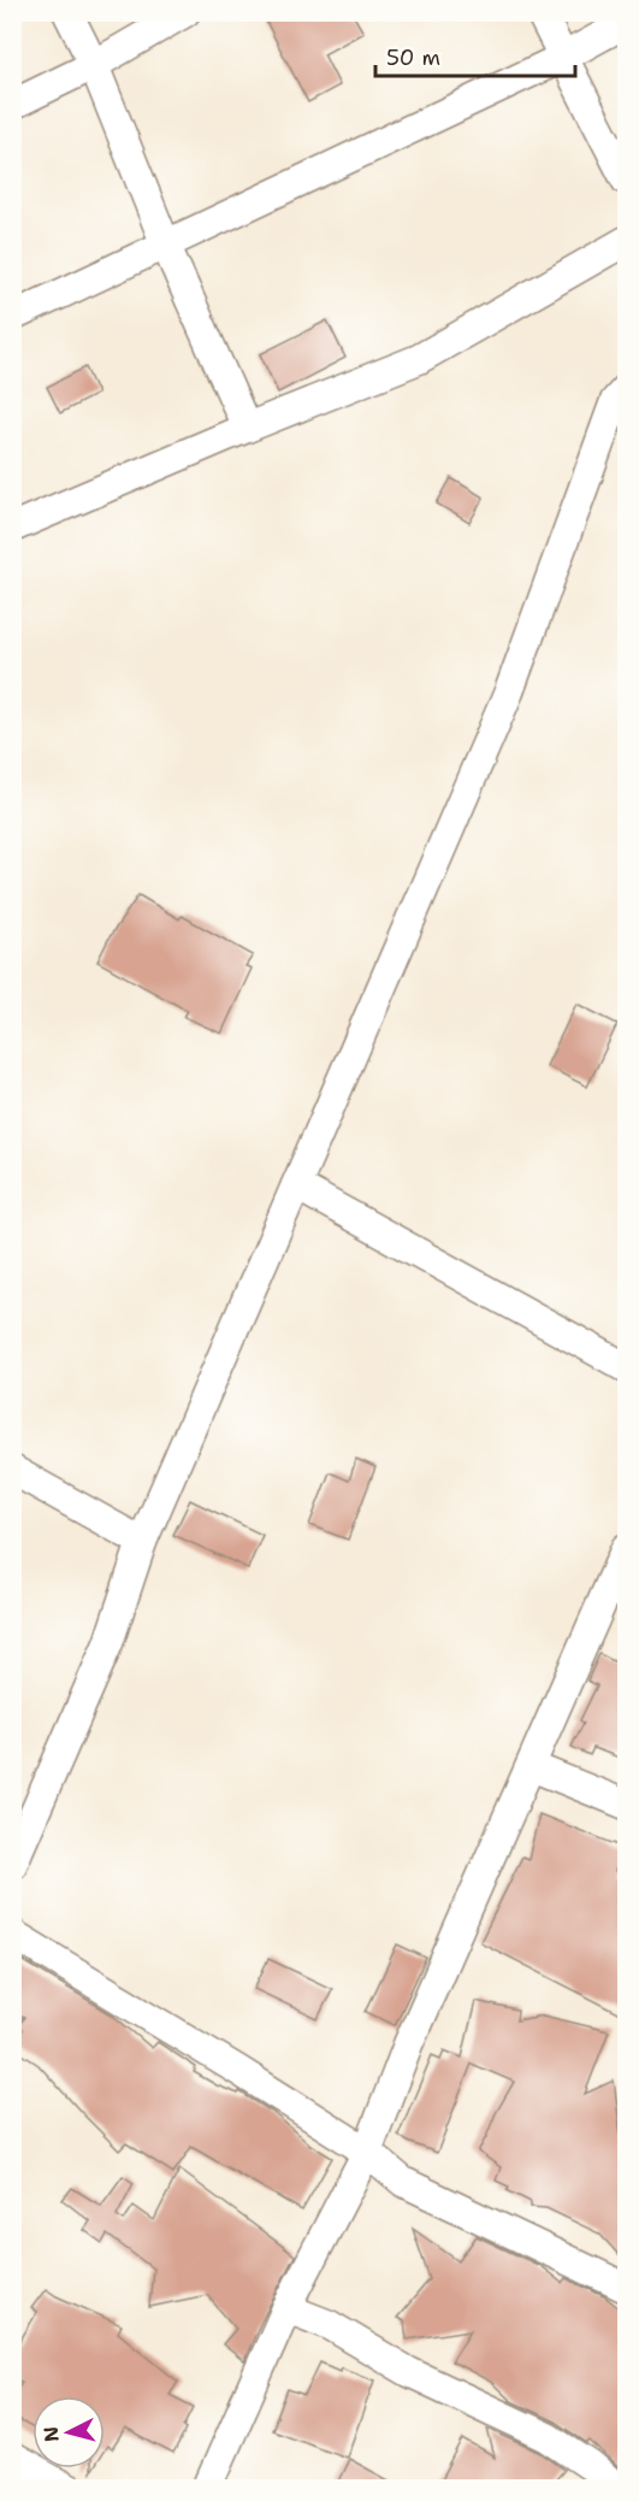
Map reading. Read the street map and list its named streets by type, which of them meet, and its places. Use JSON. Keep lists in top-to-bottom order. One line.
{"scale_bar":"50 m","north":"left"}
